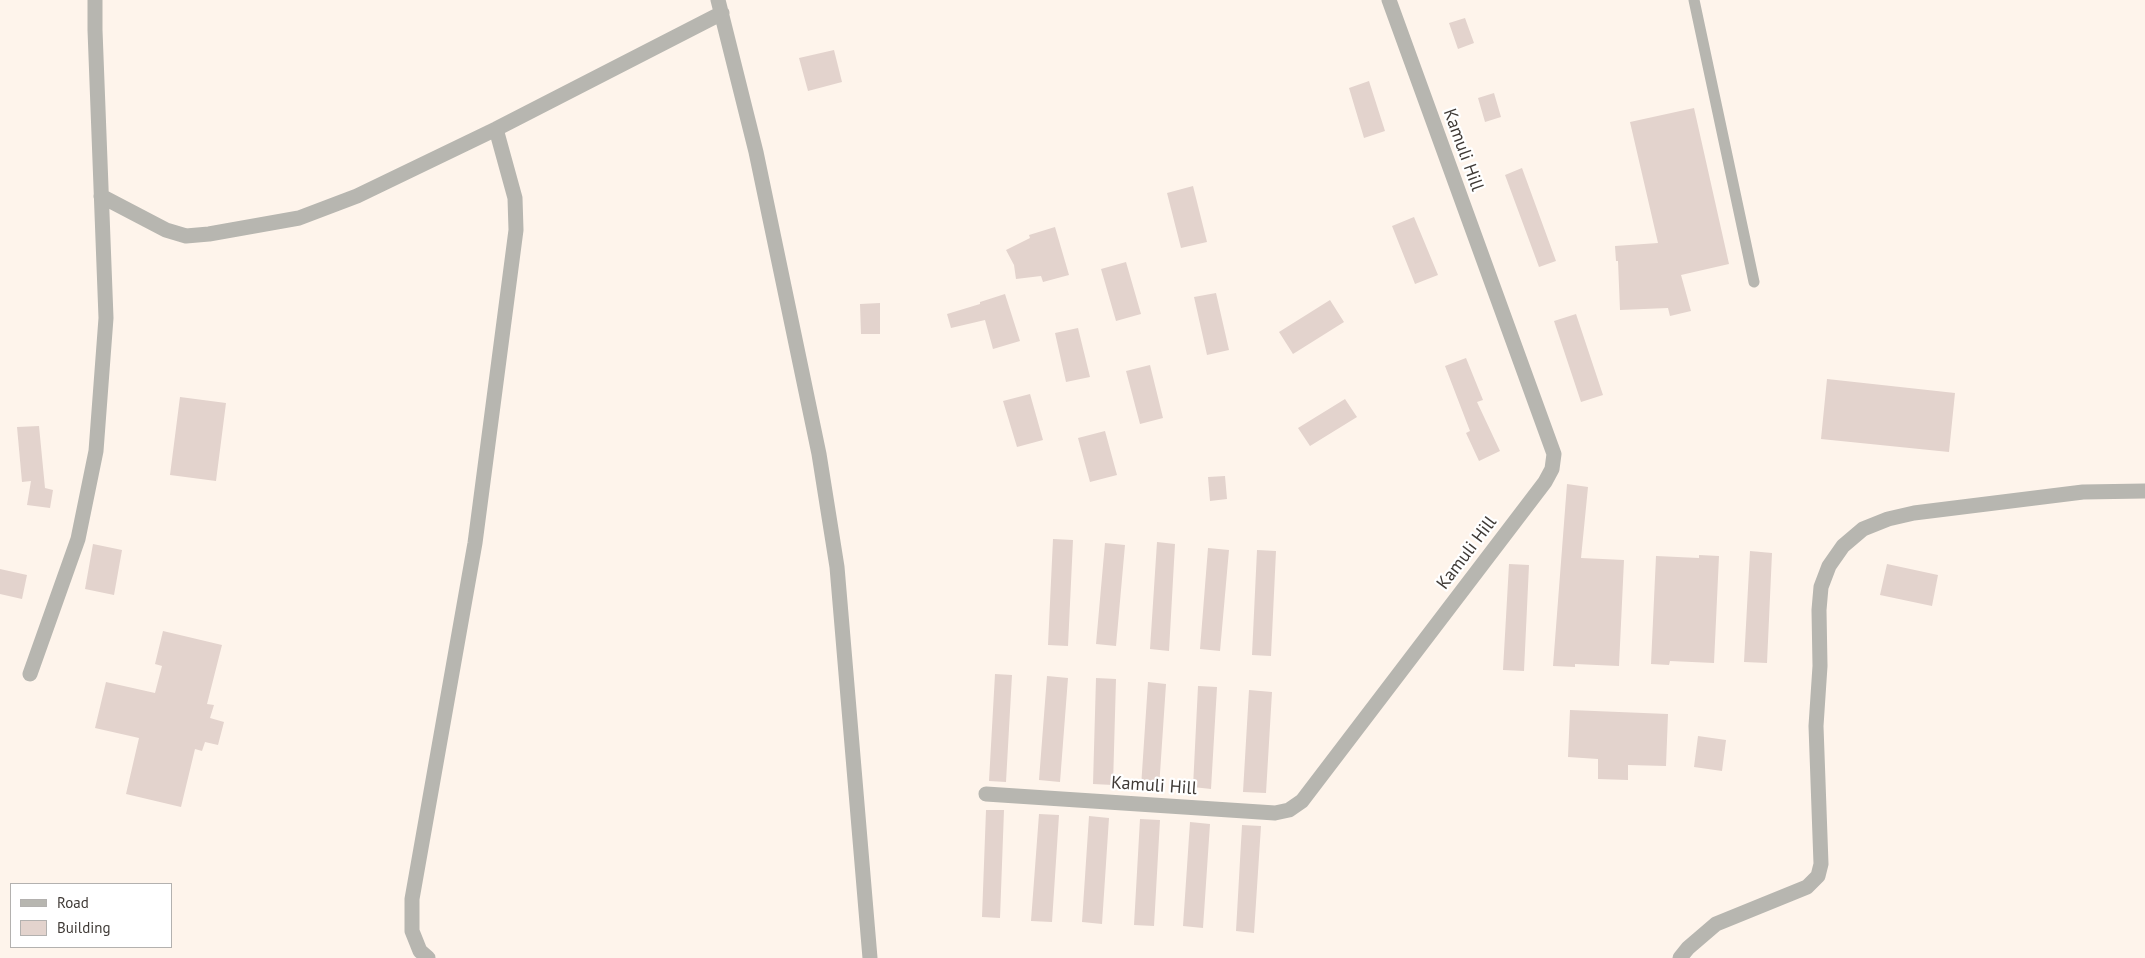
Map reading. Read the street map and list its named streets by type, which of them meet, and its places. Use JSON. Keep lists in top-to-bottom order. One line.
{"streets":{"street":["Kamuli Hill"]},"legend":["Road","Building"]}
